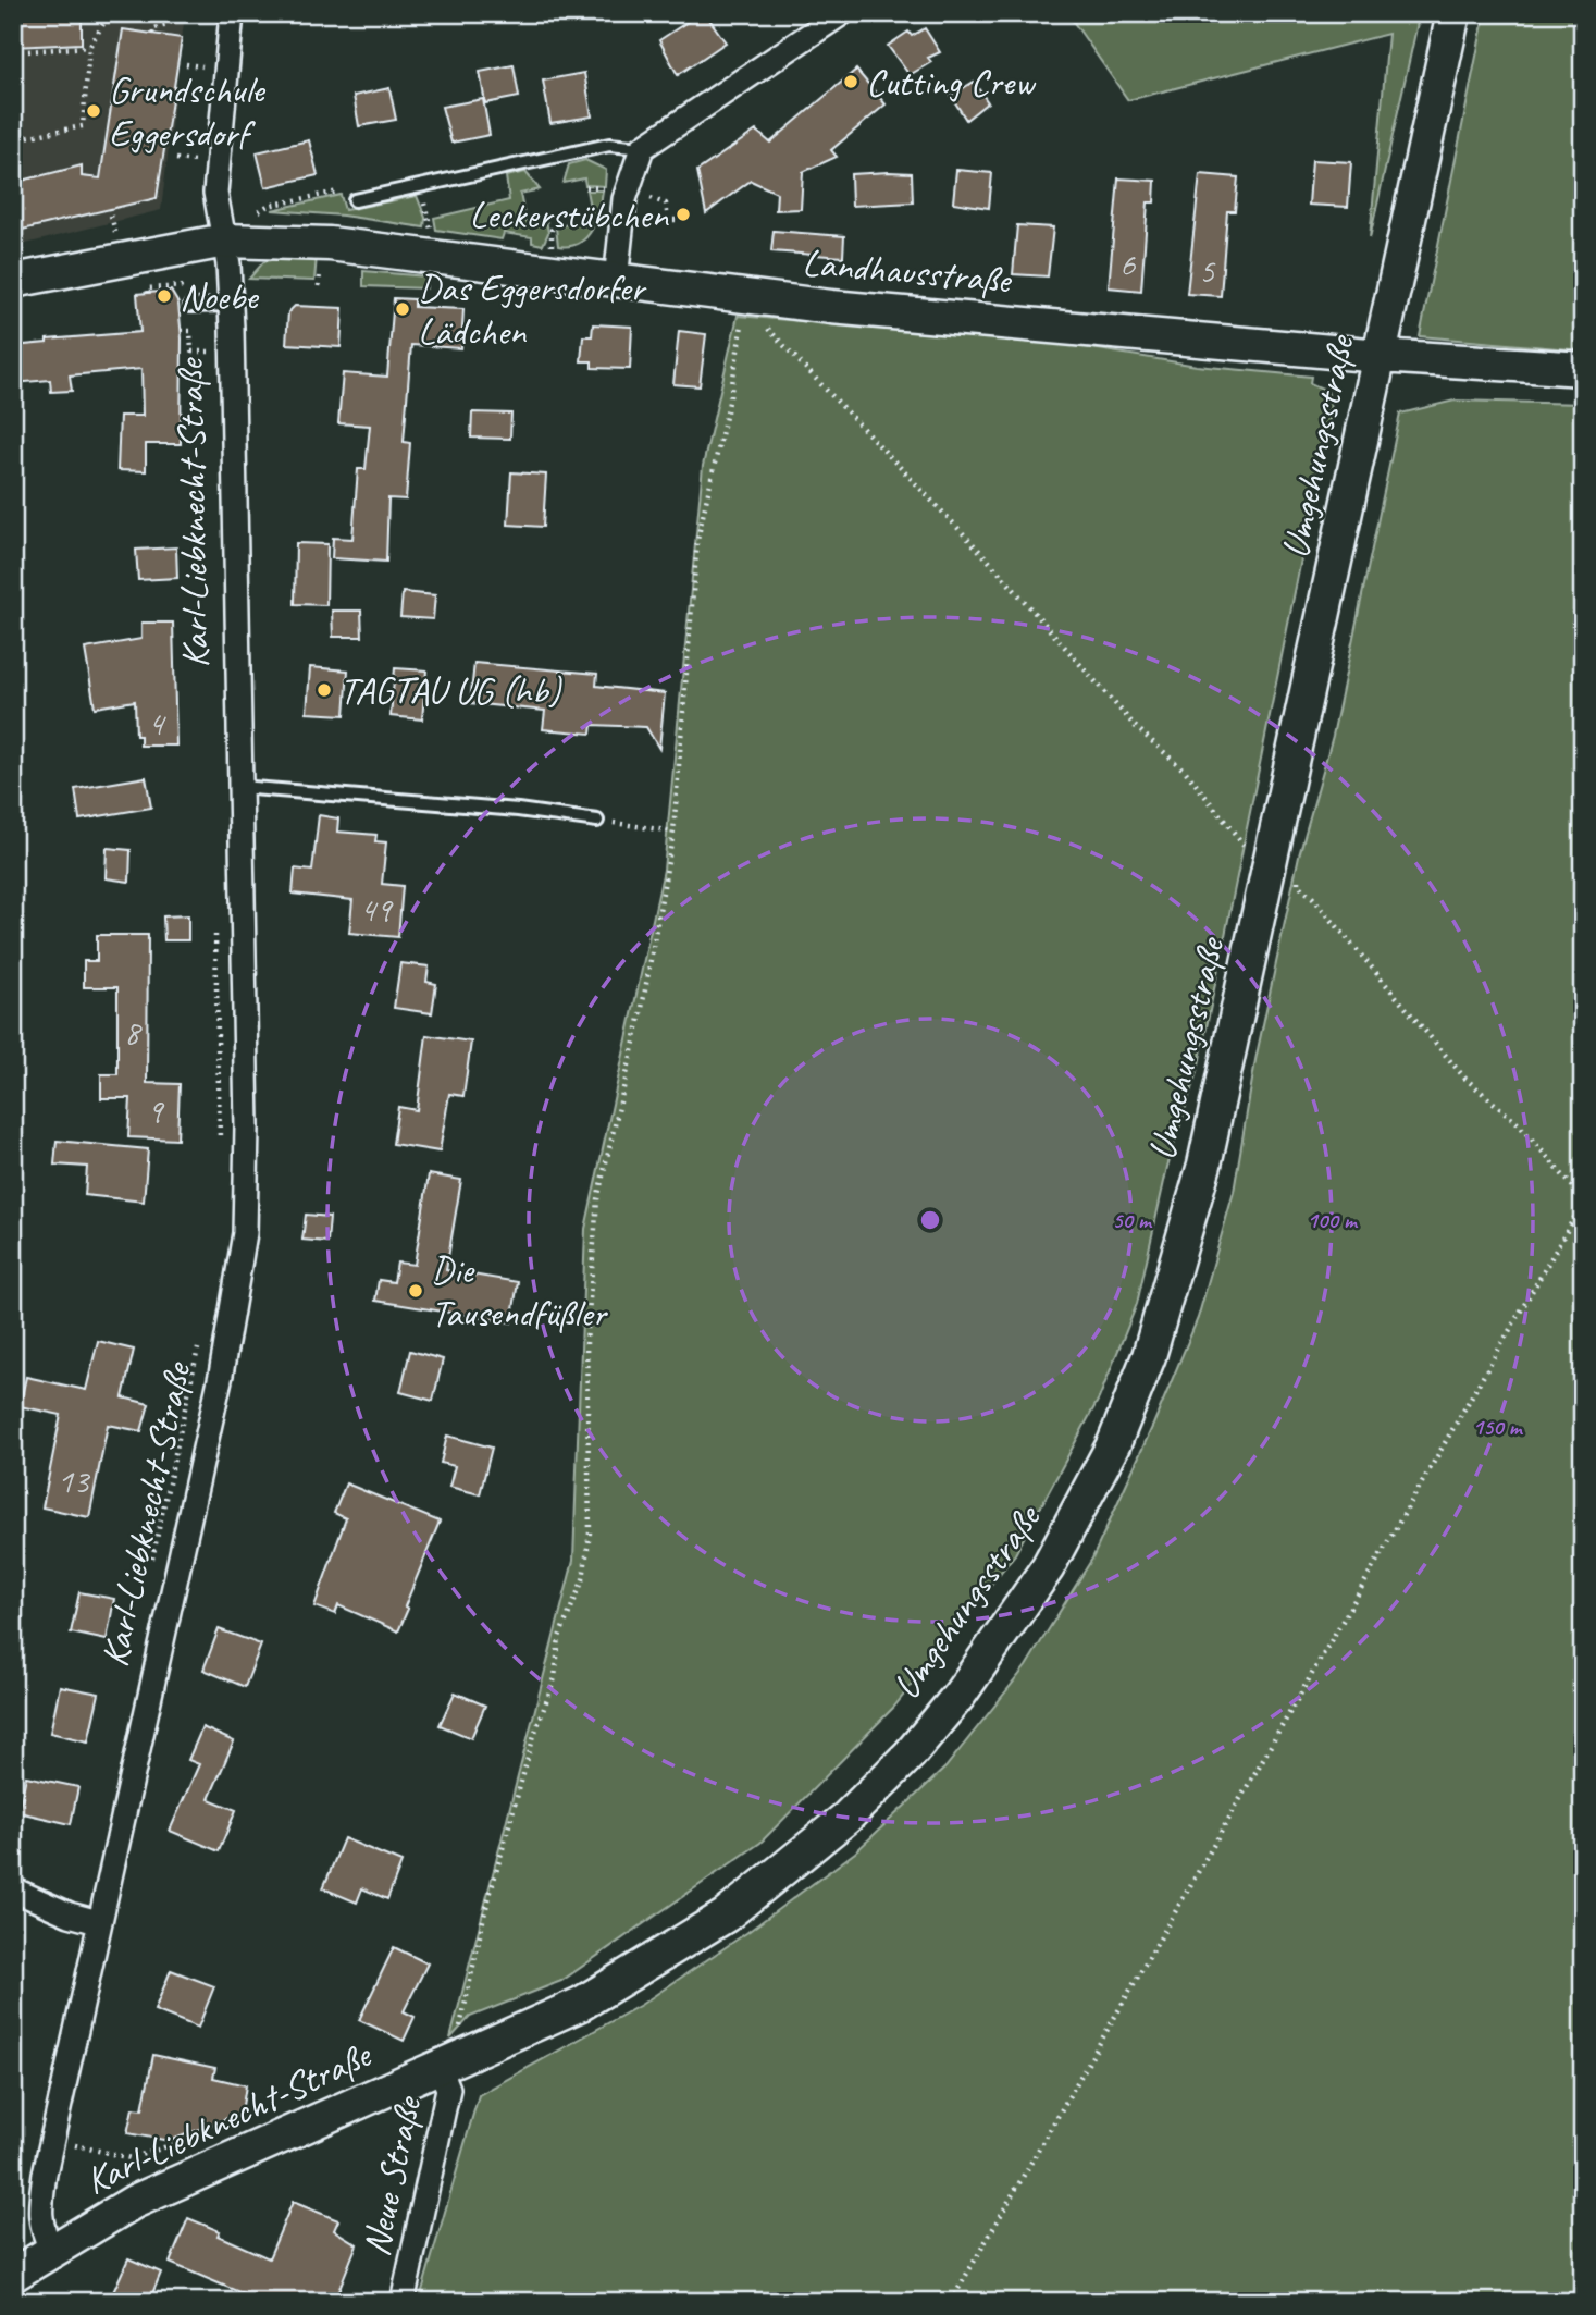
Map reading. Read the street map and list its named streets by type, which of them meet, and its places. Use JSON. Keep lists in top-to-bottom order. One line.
{"streets":{"main road":["Landhausstraße","Umgehungsstraße","Karl-Liebknecht-Straße"],"street":["Neue Straße"]},"crossings":[["Landhausstraße","Umgehungsstraße"],["Landhausstraße","Karl-Liebknecht-Straße"],["Umgehungsstraße","Karl-Liebknecht-Straße"],["Umgehungsstraße","Neue Straße"],["Karl-Liebknecht-Straße","Neue Straße"]],"places":["Cutting Crew","Grundschule Eggersdorf","Leckerstübchen","Noebe","Das Eggersdorfer Lädchen","TAGTAU UG (hb)","Die Tausendfüßler"],"house_numbers":["6","5","4","49","8","9","13"],"rings":["50 m","100 m","150 m"]}
